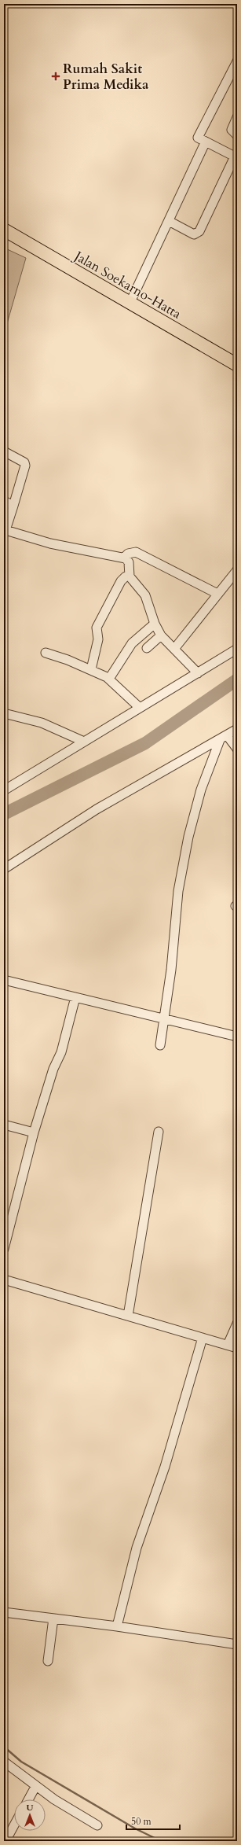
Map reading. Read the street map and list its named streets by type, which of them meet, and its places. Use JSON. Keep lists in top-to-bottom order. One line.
{"streets":{"highway":["Jalan Soekarno-Hatta"]},"places":{"health":["Rumah Sakit Prima Medika"]},"scale_bar":"50 m","north":"top"}
